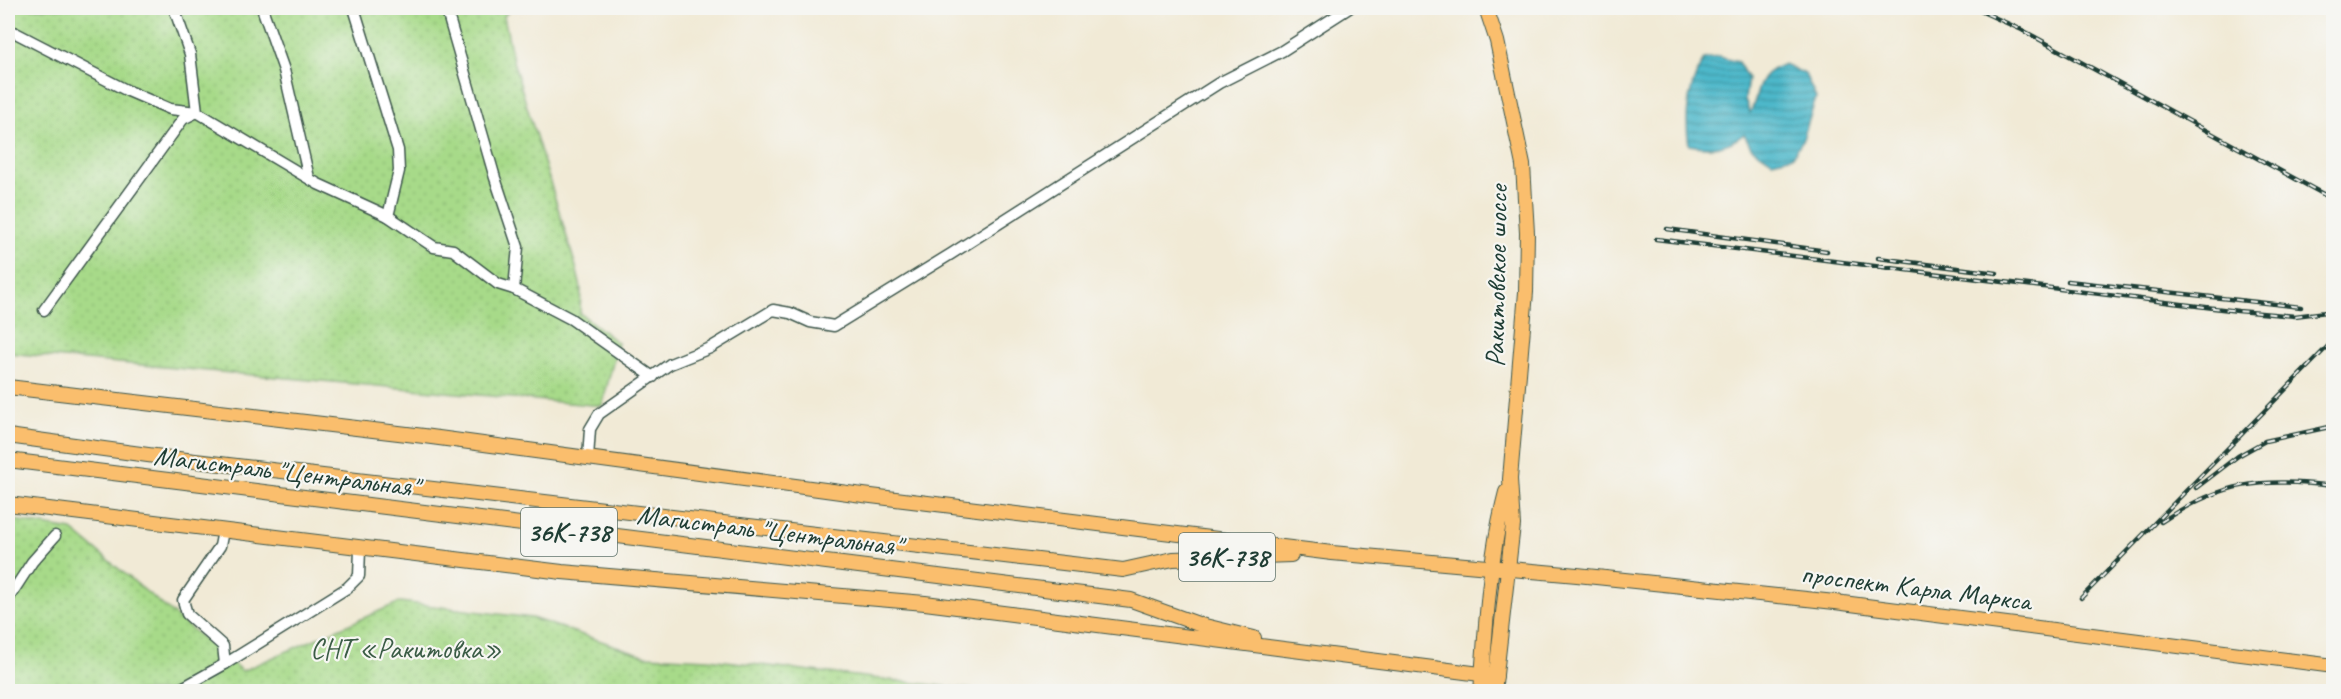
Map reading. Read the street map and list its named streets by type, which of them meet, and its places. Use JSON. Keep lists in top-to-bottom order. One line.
{"streets":{"main road":["Ракитовское шоссе","Магистраль \"Центральная\"","36К-738","проспект Карла Маркса"]},"crossings":[["Ракитовское шоссе","36К-738"],["Ракитовское шоссе","проспект Карла Маркса"],["Магистраль \"Центральная\"","36К-738"],["36К-738","проспект Карла Маркса"]],"parks":["СНТ «Ракитовка»"]}
